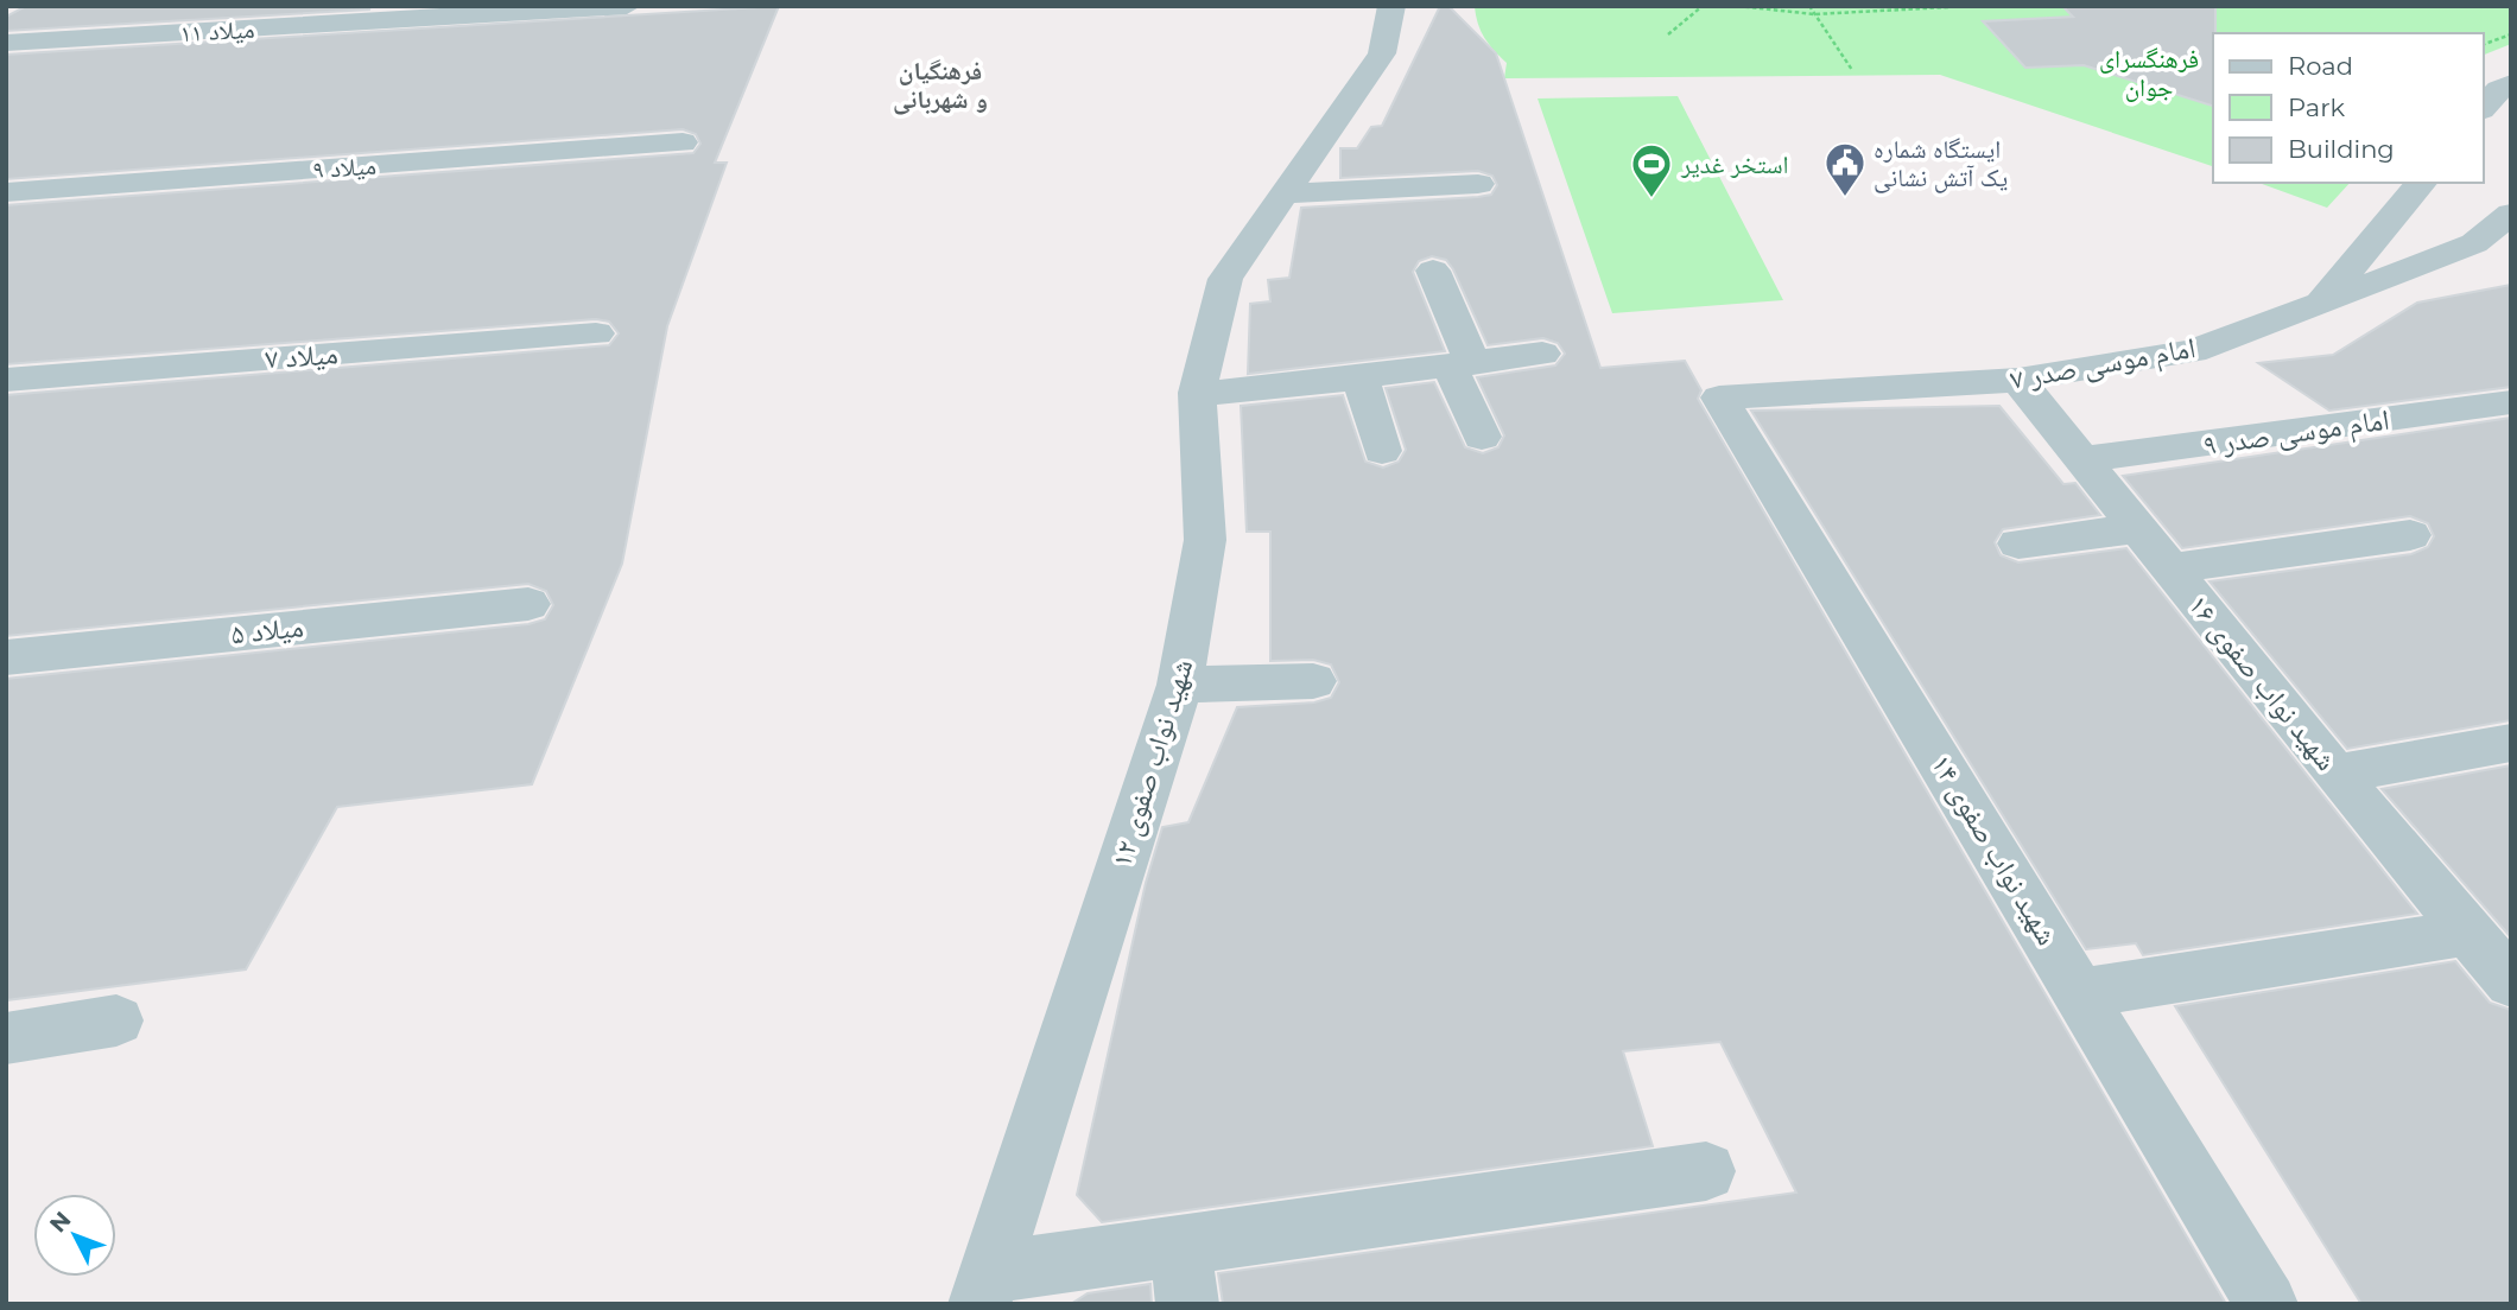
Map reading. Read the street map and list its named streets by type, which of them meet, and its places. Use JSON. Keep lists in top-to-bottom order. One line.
{"streets":{"street":["میلاد ۱۱","میلاد ۹","میلاد ۷","امام موسی صدر ۷","امام موسی صدر ۹","میلاد ۵","شهید نواب صفوی ۱۶","شهید نواب صفوی ۱۲","شهید نواب صفوی ۱۴"]},"crossings":[["امام موسی صدر ۷","شهید نواب صفوی ۱۶"],["امام موسی صدر ۷","شهید نواب صفوی ۱۴"],["امام موسی صدر ۹","شهید نواب صفوی ۱۶"]],"districts":["فرهنگیان و شهربانی"],"parks":["فرهنگسرای جوان"],"places":{"public building":["ایستگاه شماره یک آتش نشانی"],"sports":["استخر غدیر"]},"legend":["Road","Park","Building"],"north":"top left"}
